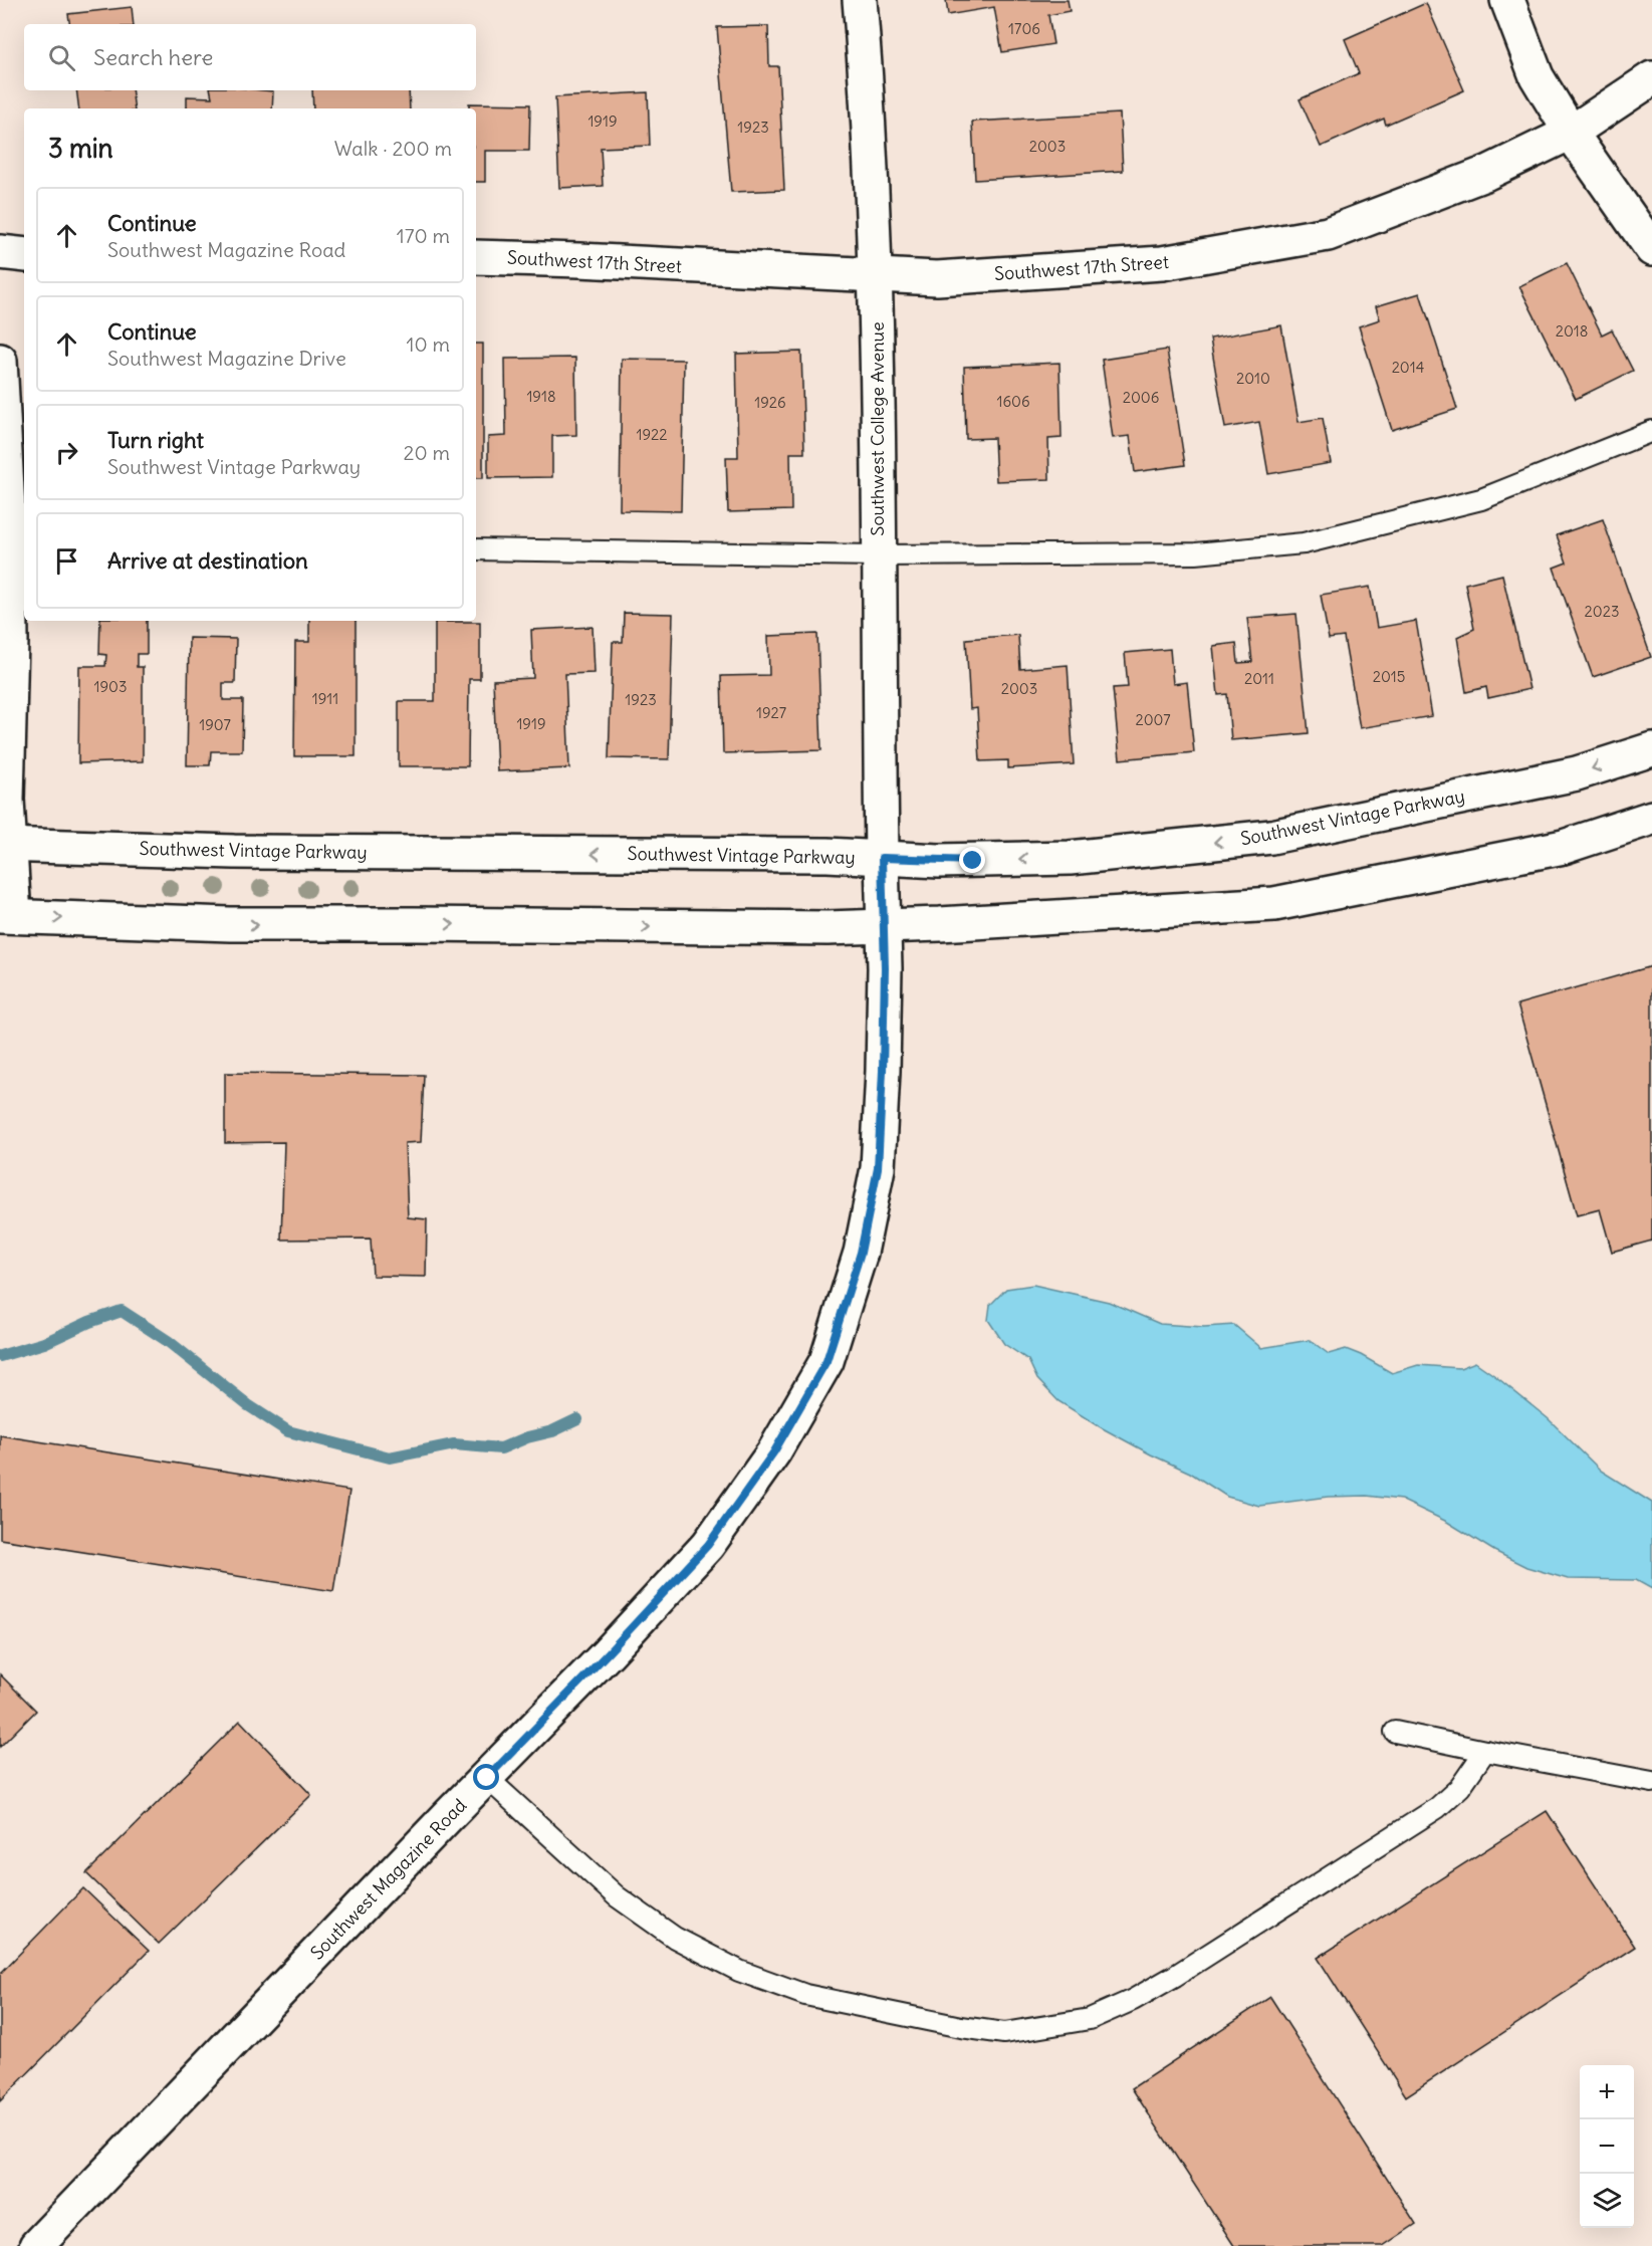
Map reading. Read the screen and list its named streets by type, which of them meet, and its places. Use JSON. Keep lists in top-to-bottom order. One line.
{"streets":{"street":["Southwest 17th Street","Southwest College Avenue","Southwest Vintage Parkway","Southwest Magazine Road"]},"crossings":[["Southwest 17th Street","Southwest College Avenue"],["Southwest College Avenue","Southwest Vintage Parkway"],["Southwest College Avenue","Southwest Magazine Road"]],"house_numbers":["1706","1919","1923","2003","2018","2014","2010","1918","2006","1606","1926","1922","2023","2015","2011","1903","2003","1911","1923","1927","2007","1919","1907"],"page":{"search":"Search here","heading":["3 min","Walk · 200 m"],"list":[["Continue","Southwest Magazine Road","170 m"],["Continue","Southwest Magazine Drive","10 m"],["Turn right","Southwest Vintage Parkway","20 m"],"Arrive at destination"],"map_buttons":["+","−"]}}
